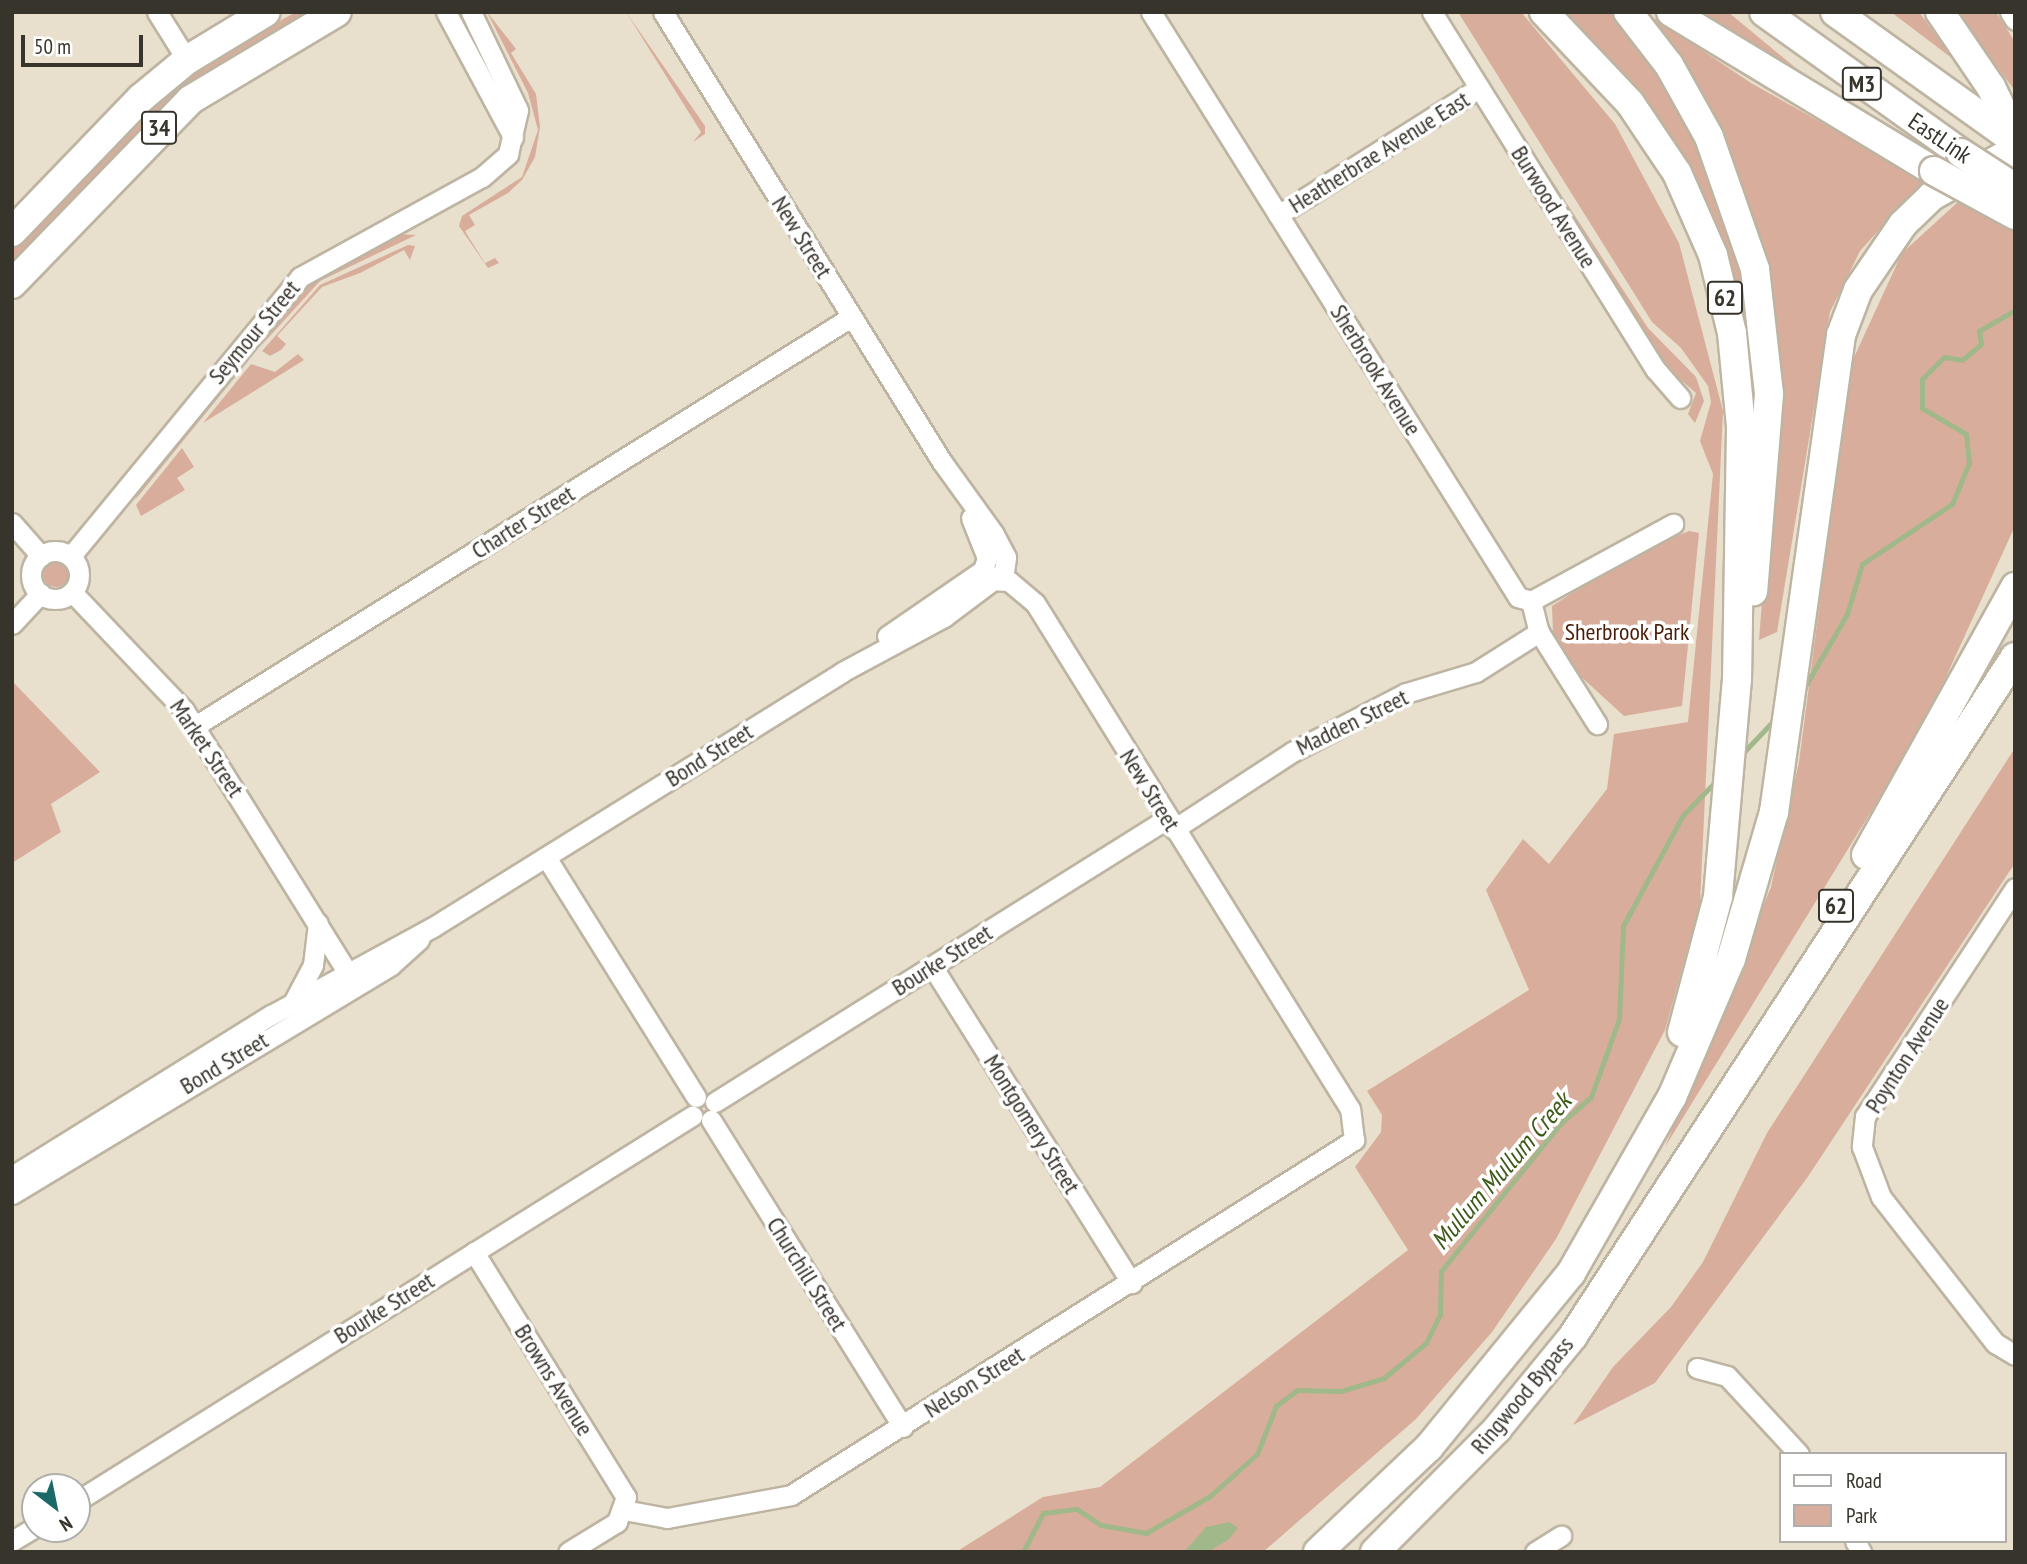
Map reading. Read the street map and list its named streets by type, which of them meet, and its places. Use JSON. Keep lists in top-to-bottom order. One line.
{"streets":{"highway":["M3","34","EastLink","62","Ringwood Bypass"],"street":["Heatherbrae Avenue East","Burwood Avenue","New Street","Seymour Street","Sherbrook Avenue","Charter Street","Madden Street","Market Street","Bond Street","Bourke Street","Poynton Avenue","Montgomery Street","Churchill Street","Browns Avenue","Nelson Street"]},"crossings":[["Heatherbrae Avenue East","Burwood Avenue"],["Heatherbrae Avenue East","Sherbrook Avenue"],["New Street","Charter Street"],["New Street","Madden Street"],["New Street","Bond Street"],["New Street","Bourke Street"],["New Street","Nelson Street"],["62","Ringwood Bypass"],["Seymour Street","Market Street"],["Charter Street","Market Street"],["Madden Street","Bourke Street"],["Market Street","Bond Street"],["Bond Street","Churchill Street"],["Bourke Street","Montgomery Street"],["Bourke Street","Churchill Street"],["Bourke Street","Browns Avenue"],["Montgomery Street","Nelson Street"],["Churchill Street","Nelson Street"],["Browns Avenue","Nelson Street"]],"water":["Mullum Mullum Creek"],"parks":["Sherbrook Park"],"legend":["Road","Park"],"scale_bar":"50 m","north":"bottom right"}
